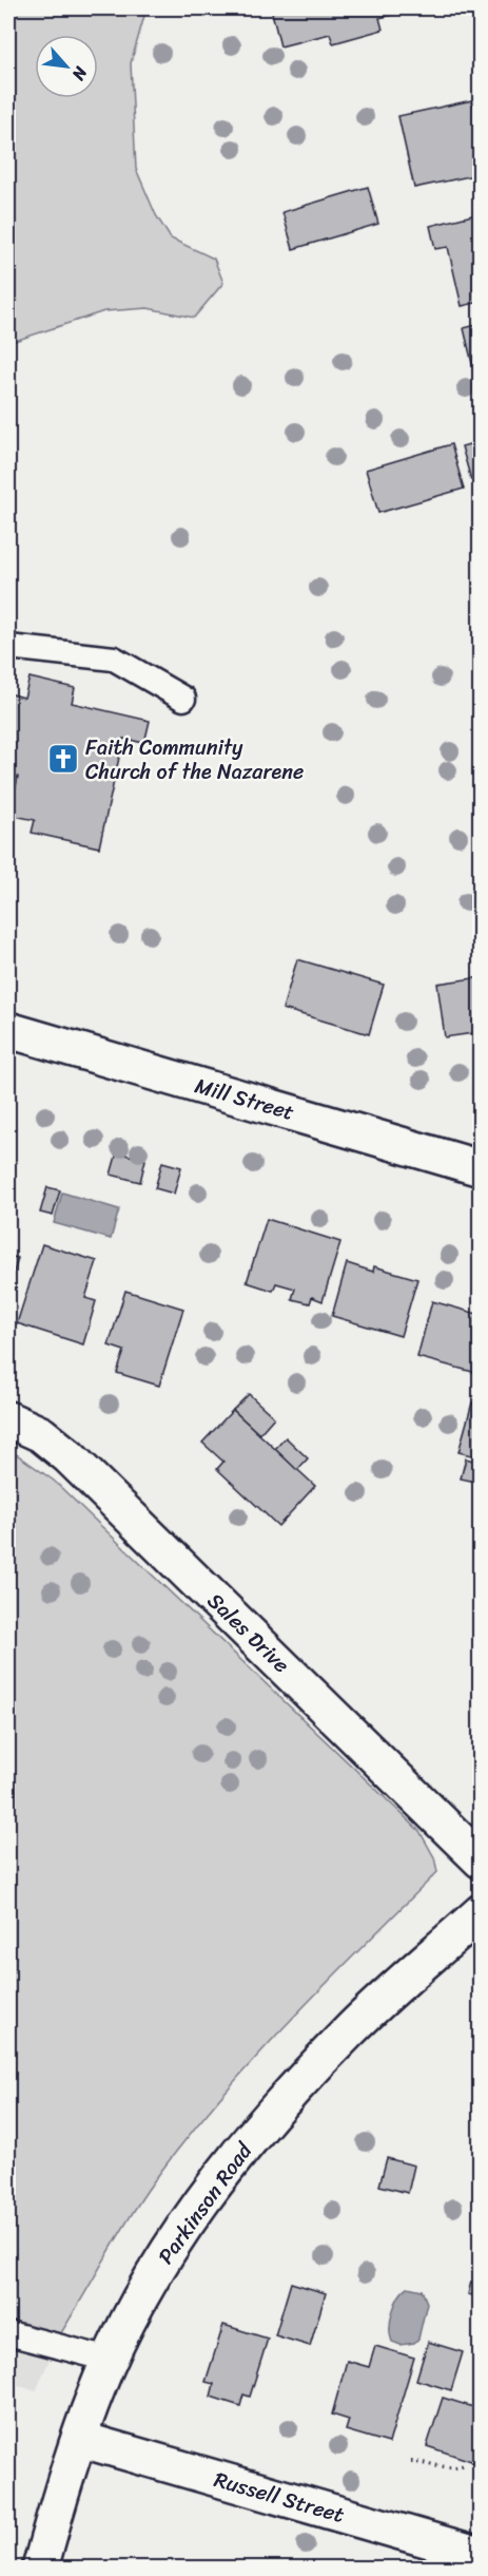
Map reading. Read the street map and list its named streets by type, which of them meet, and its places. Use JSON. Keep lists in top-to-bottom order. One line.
{"streets":{"main road":["Mill Street","Sales Drive","Parkinson Road","Russell Street"]},"crossings":[["Parkinson Road","Russell Street"]],"places":{"church":["Faith Community Church of the Nazarene"]},"north":"bottom right"}
